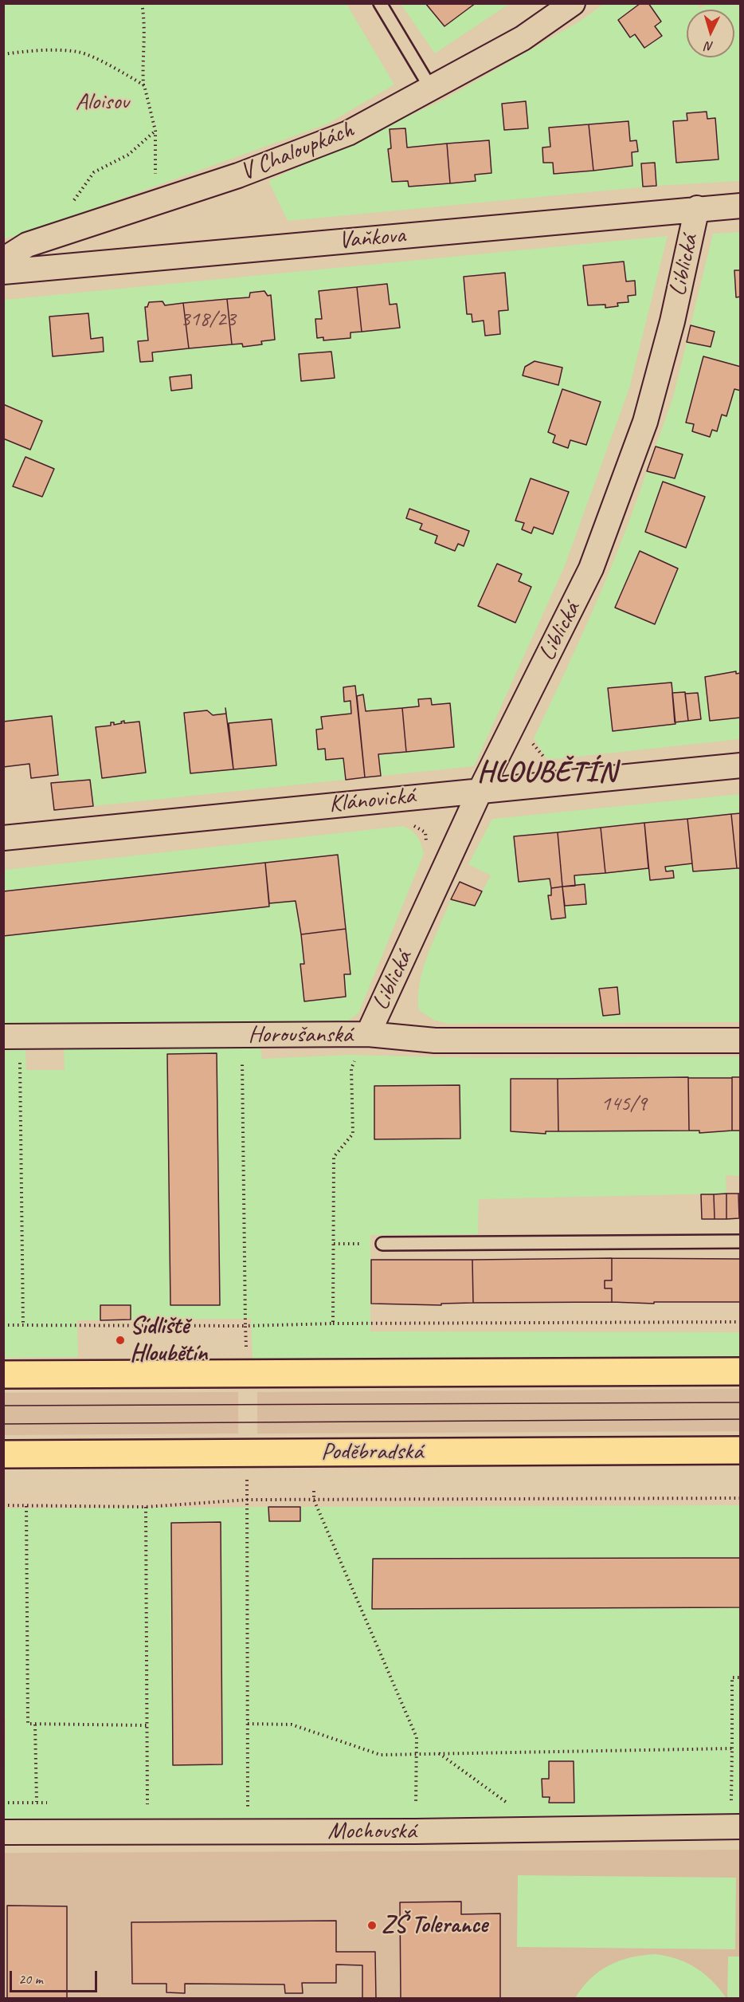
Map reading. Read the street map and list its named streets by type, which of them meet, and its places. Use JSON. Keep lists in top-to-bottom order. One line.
{"streets":{"main road":["Poděbradská"],"street":["V Chaloupkách","Vaňkova","Liblická","Klánovická","Horoušanská","Mochovská"]},"crossings":[["Vaňkova","Liblická"],["Liblická","Klánovická"],["Liblická","Horoušanská"]],"districts":["HLOUBĚTÍN"],"parks":["Aloisov"],"places":["Sídliště Hloubětín","ZŠ Tolerance"],"house_numbers":["318/23","145/9"],"scale_bar":"20 m","north":"bottom"}
